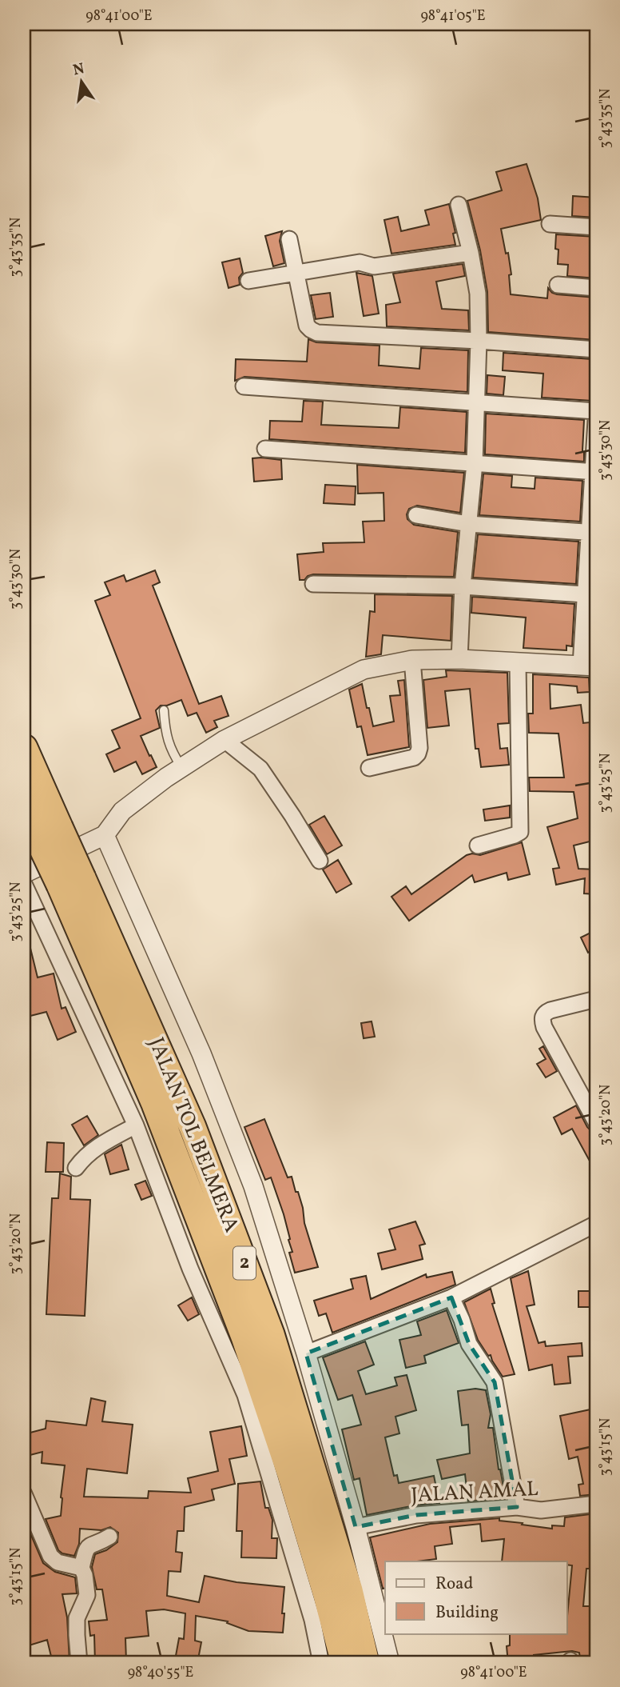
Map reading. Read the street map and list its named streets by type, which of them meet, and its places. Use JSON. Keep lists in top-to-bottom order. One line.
{"streets":{"highway":["JALAN TOL BELMERA","2"],"street":["JALAN AMAL"]},"legend":["Road","Building"],"north":"top","coordinates":["98°41'00\"E","98°41'05\"E","3°43'35\"N","3°43'30\"N","3°43'25\"N","3°43'20\"N","3°43'15\"N","98°40'55\"E"]}
